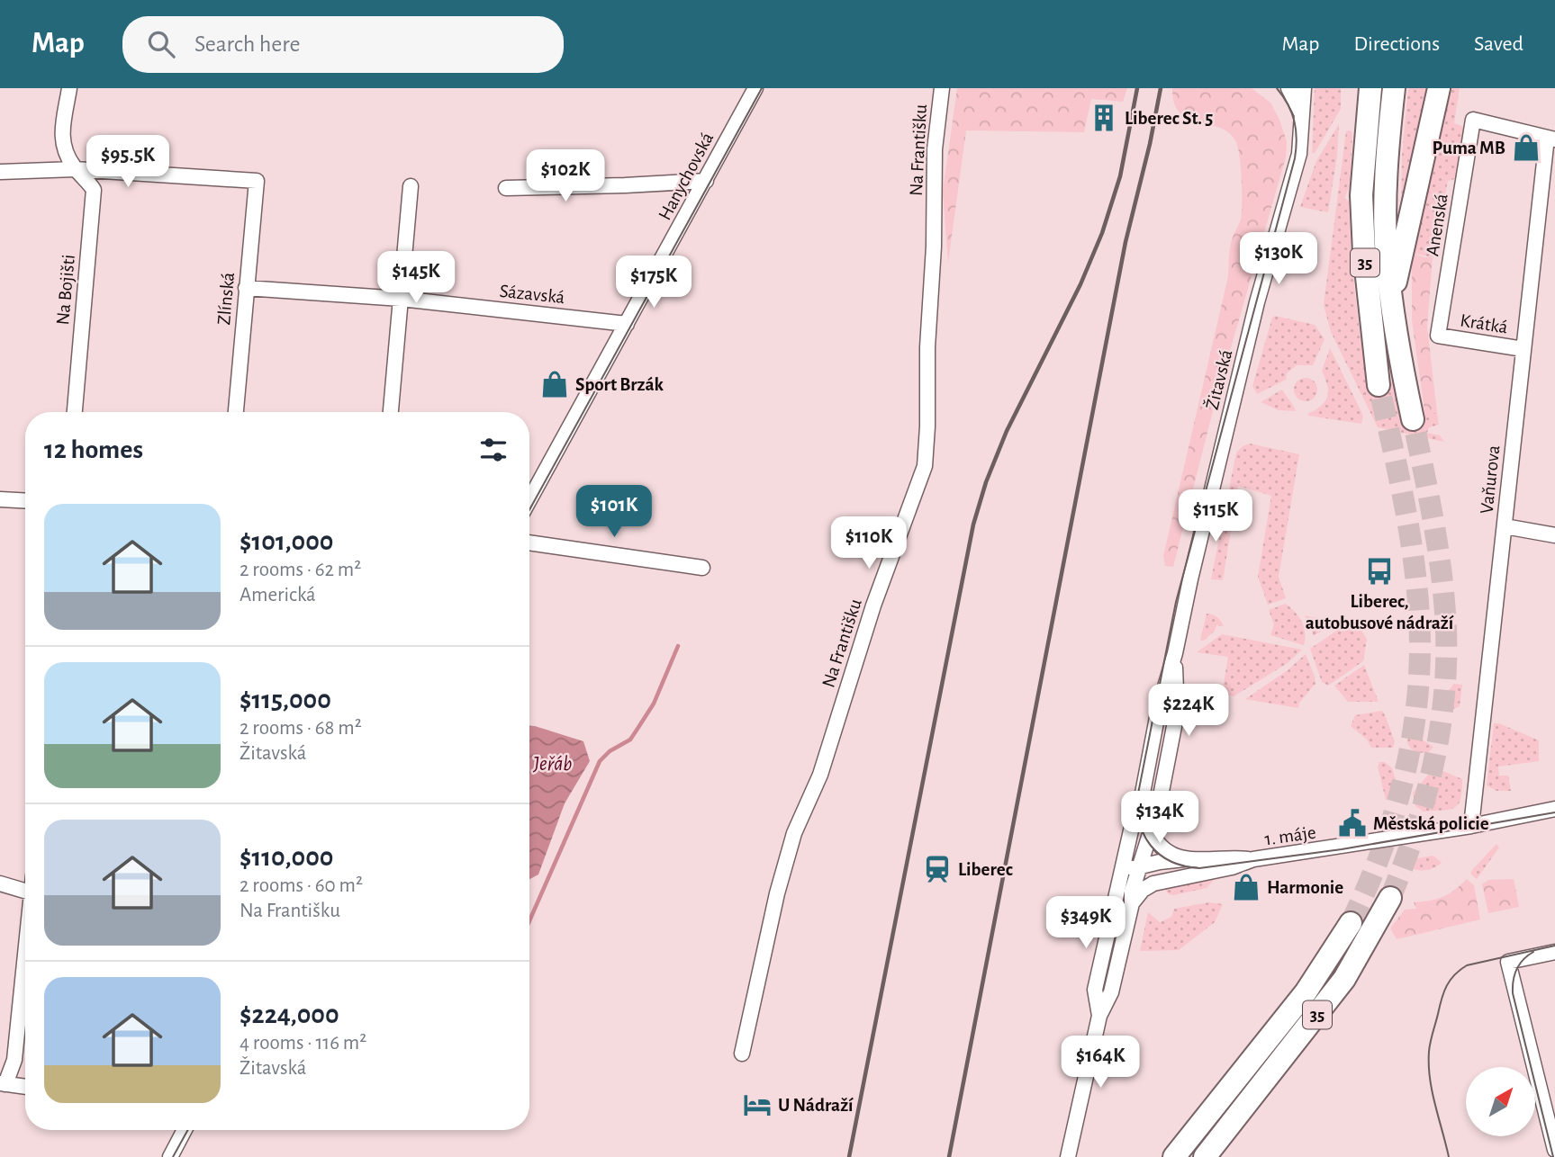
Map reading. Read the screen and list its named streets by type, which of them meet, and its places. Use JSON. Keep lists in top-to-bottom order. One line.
{"streets":{"highway":["35"],"street":["Na Františku","Hanychovská","Anenská","Na Bojišti","Sázavská","Zlínská","Krátká","Žitavská","Vaňurova","1. máje"]},"crossings":[["Hanychovská","Sázavská"],["Anenská","Krátká"],["Anenská","Vaňurova"],["Na Bojišti","Zlínská"],["Sázavská","Zlínská"],["Krátká","Vaňurova"],["Žitavská","1. máje"],["Vaňurova","1. máje"]],"water":["Jeřáb"],"places":{"building":["Liberec St. 5"],"shop":["Puma MB","Sport Brzák","Harmonie"],"bus stop":["Liberec, autobusové nádraží"],"public building":["Městská policie"],"station":["Liberec"],"hotel":["U Nádraží"]},"north":"top right","page":{"header":"Map","search":"Search here","nav":["Map","Directions","Saved"],"price":["$95.5K","$102K","$130K","$145K","$175K","$101K","$115K","$110K","$224K","$134K","$349K","$164K"],"heading":"12 homes","list":[{"name":"$101,000","note":"2 rooms · 62 m² · Americká"},{"name":"$115,000","note":"2 rooms · 68 m² · Žitavská"},{"name":"$110,000","note":"2 rooms · 60 m² · Na Františku"},{"name":"$224,000","note":"4 rooms · 116 m² · Žitavská"}]}}
